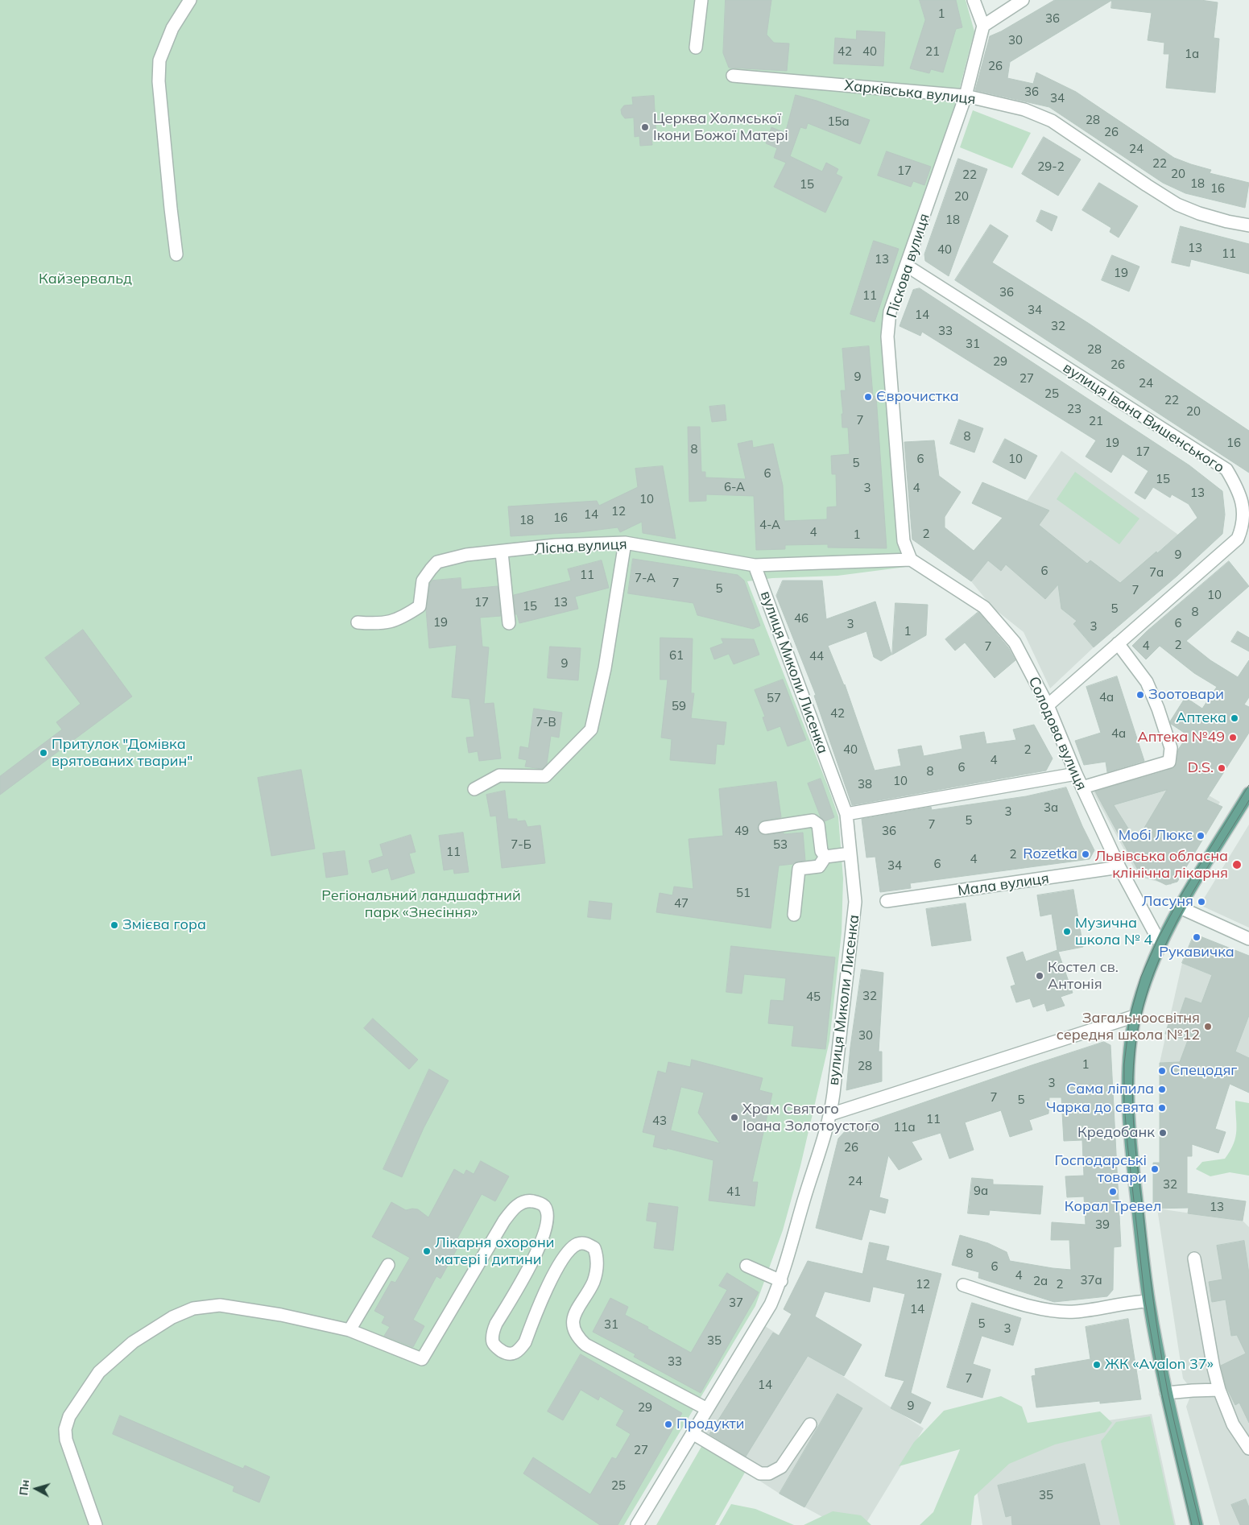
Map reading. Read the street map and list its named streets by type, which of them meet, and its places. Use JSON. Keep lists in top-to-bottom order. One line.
{"streets":{"street":["Харківська вулиця","Піскова вулиця","вулиця Івана Вишенського","Лісна вулиця","вулиця Миколи Лисенка","Солодова вулиця","Мала вулиця"]},"crossings":[["Харківська вулиця","Піскова вулиця"],["Піскова вулиця","вулиця Івана Вишенського"],["Піскова вулиця","Лісна вулиця"],["Піскова вулиця","Солодова вулиця"],["вулиця Івана Вишенського","Солодова вулиця"],["Лісна вулиця","вулиця Миколи Лисенка"],["Лісна вулиця","Солодова вулиця"],["Солодова вулиця","Мала вулиця"]],"parks":["Кайзервальд","Регіональний ландшафтний парк «Знесіння»"],"places":["Церква Холмської Ікони Божої Матері","Єврочистка","Зоотовари","Аптека","Аптека №49","Притулок \"Домівка врятованих тварин\"","D.S.","Мобі Люкс","Rozetka","Львівська обласна клінічна лікарня","Ласуня","Змієва гора","Музична школа № 4","Рукавичка","Костел св. Антонія","Загальноосвітня середня школа №12","Спецодяг","Сама ліпила","Чарка до свята","Храм Святого Іоана Золотоустого","Кредобанк","Господарські товари","Корал Тревел","Лікарня охорони матері і дитини","ЖК «Avalon 37»","Продукти"],"house_numbers":["1","36","30","42","40","21","1а","26","36","34","28","15а","26","24","22","29-2","17","20","22","18","15","16","20","18","13","40","11","13","19","36","11","34","14","32","33","31","28","29","26","9","27","24","25","22","23","20","7","21","8","19","16","8","17","6","10","5","6","15","6-А","3","4","13","10","12","14","16","18","4-А","4","2","1","9","6","7а","11","7-А","7","5","7","10","17","13","15","5","8","46","19","6","3","3","1","2","4","7","61","44","9","4а","57","59","42","7-В","4а","40","2","4","6","8","10","38","3а","3","5","7","49","36","7-Б","53","11","2","4","6","34","51","47","32","45","30","1","28","3","7","5","11","43","11а","26","24","32","9а","41","13","39","8","6","4","37а","2а","12","2","37","14","5","31","3","35","33","7","14","9","29","27","25","35"],"north":"left"}
